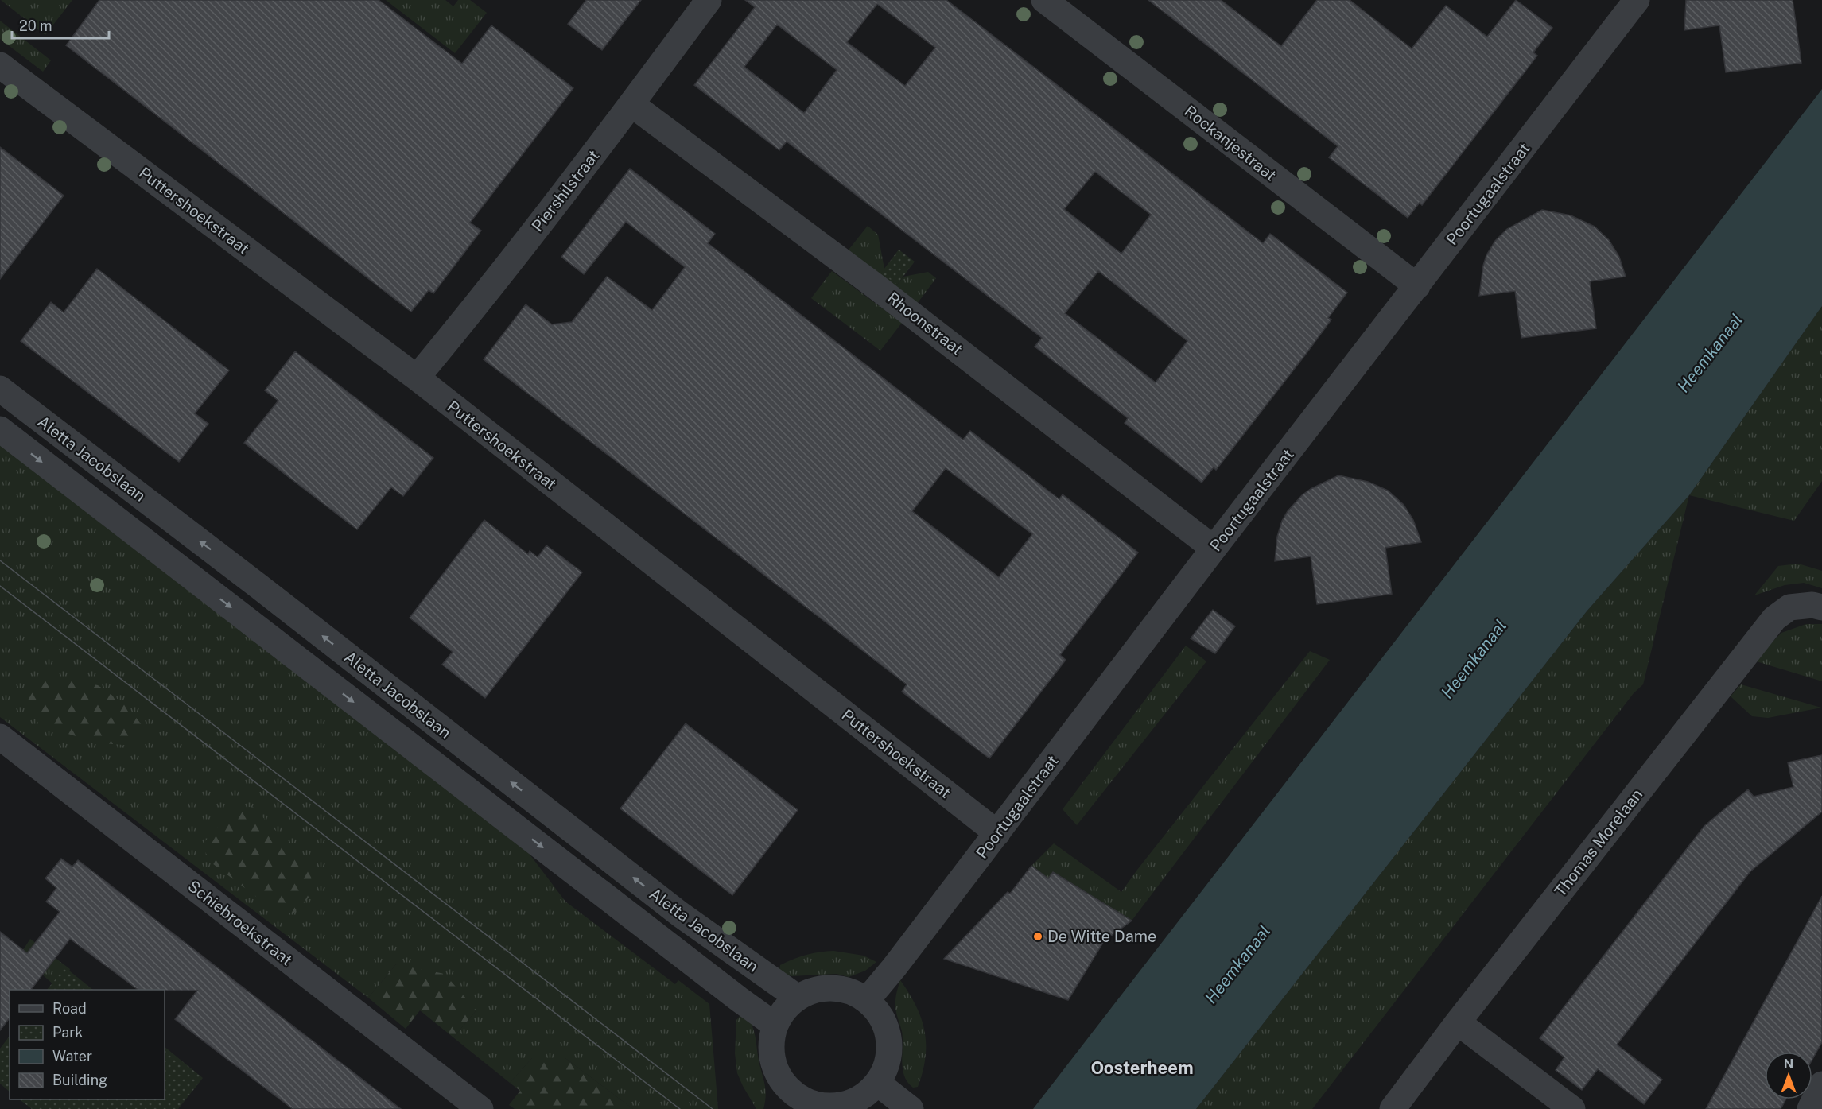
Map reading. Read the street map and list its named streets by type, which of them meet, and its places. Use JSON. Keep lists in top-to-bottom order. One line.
{"streets":{"street":["Rockanjestraat","Piershilstraat","Poortugaalstraat","Puttershoekstraat","Rhoonstraat","Aletta Jacobslaan","Thomas Morelaan","Schiebroekstraat"]},"crossings":[["Rockanjestraat","Poortugaalstraat"],["Piershilstraat","Puttershoekstraat"],["Piershilstraat","Rhoonstraat"],["Poortugaalstraat","Puttershoekstraat"],["Poortugaalstraat","Rhoonstraat"],["Poortugaalstraat","Aletta Jacobslaan"]],"districts":["Oosterheem"],"water":["Heemkanaal"],"places":["De Witte Dame"],"legend":["Road","Park","Water","Building"],"scale_bar":"20 m","north":"top"}
